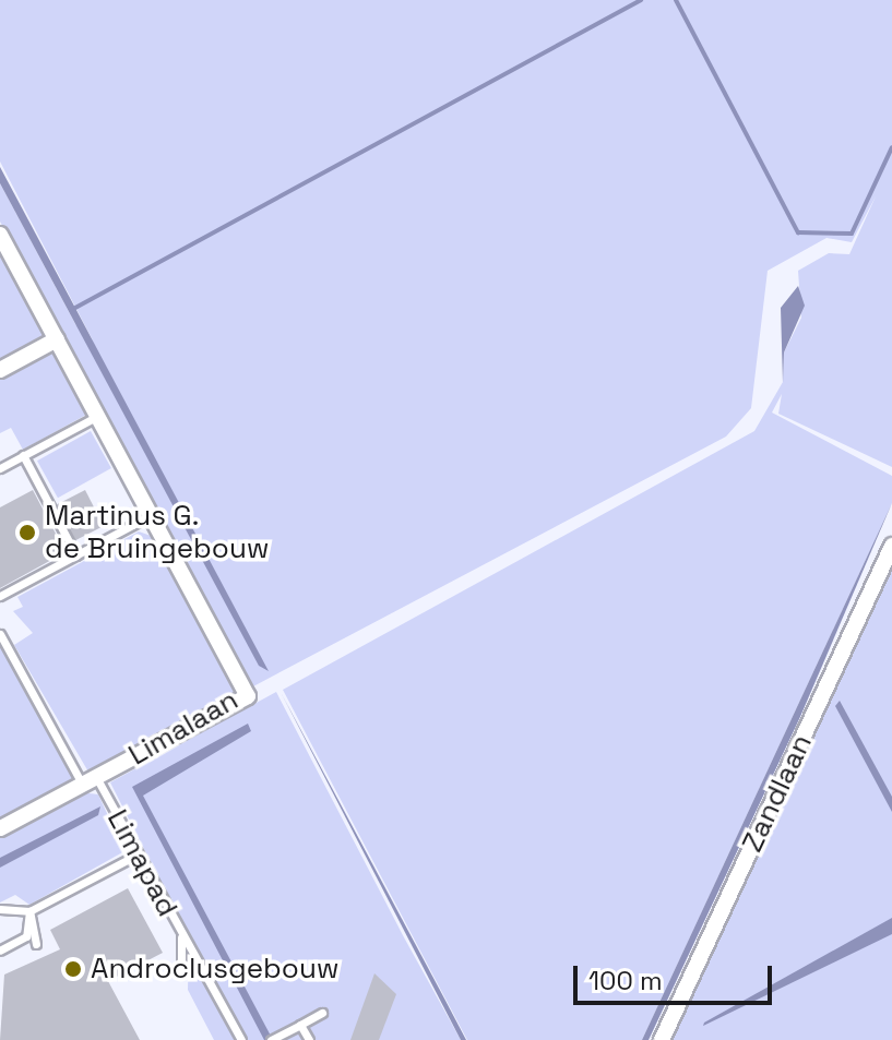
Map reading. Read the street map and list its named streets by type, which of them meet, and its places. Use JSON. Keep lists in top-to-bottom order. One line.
{"streets":{"street":["Limalaan","Zandlaan"],"lane":["Limapad"]},"crossings":[["Limalaan","Limapad"]],"places":["Martinus G. de Bruingebouw","Androclusgebouw"],"scale_bar":"100 m"}
